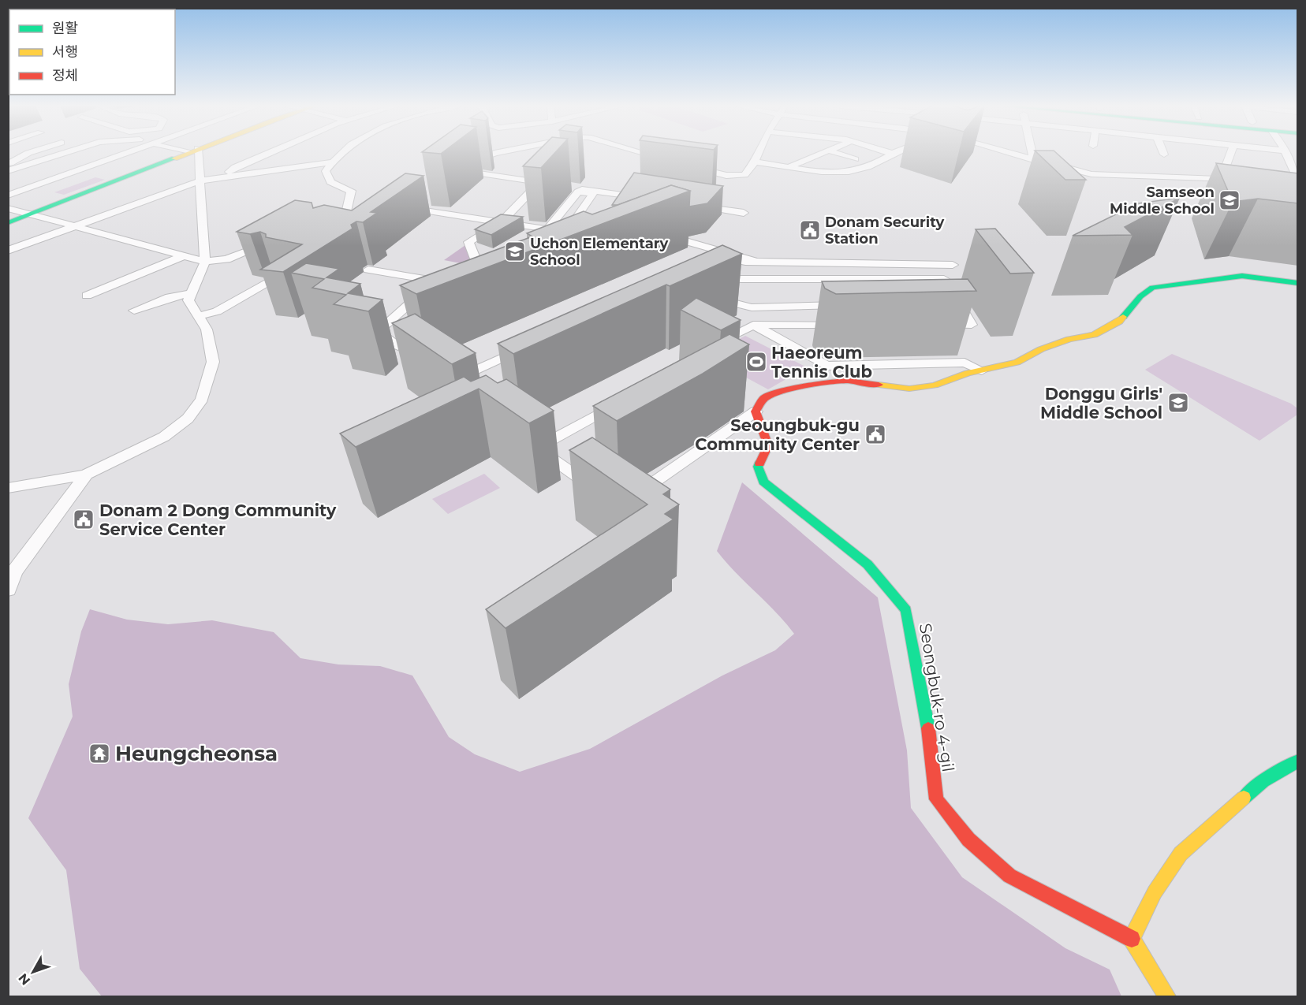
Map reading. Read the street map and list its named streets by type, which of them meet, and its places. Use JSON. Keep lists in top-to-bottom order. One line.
{"streets":{"street":["Seongbuk-ro 4-gil"]},"places":{"school or university":["Samseon Middle School","Uchon Elementary School","Donggu Girls' Middle School"],"public building":["Donam Security Station","Seoungbuk-gu Community Center","Donam 2 Dong Community Service Center"],"sports":["Haeoreum Tennis Club"],"temple":["Heungcheonsa"]},"legend":["원활","서행","정체"],"north":"bottom left"}
